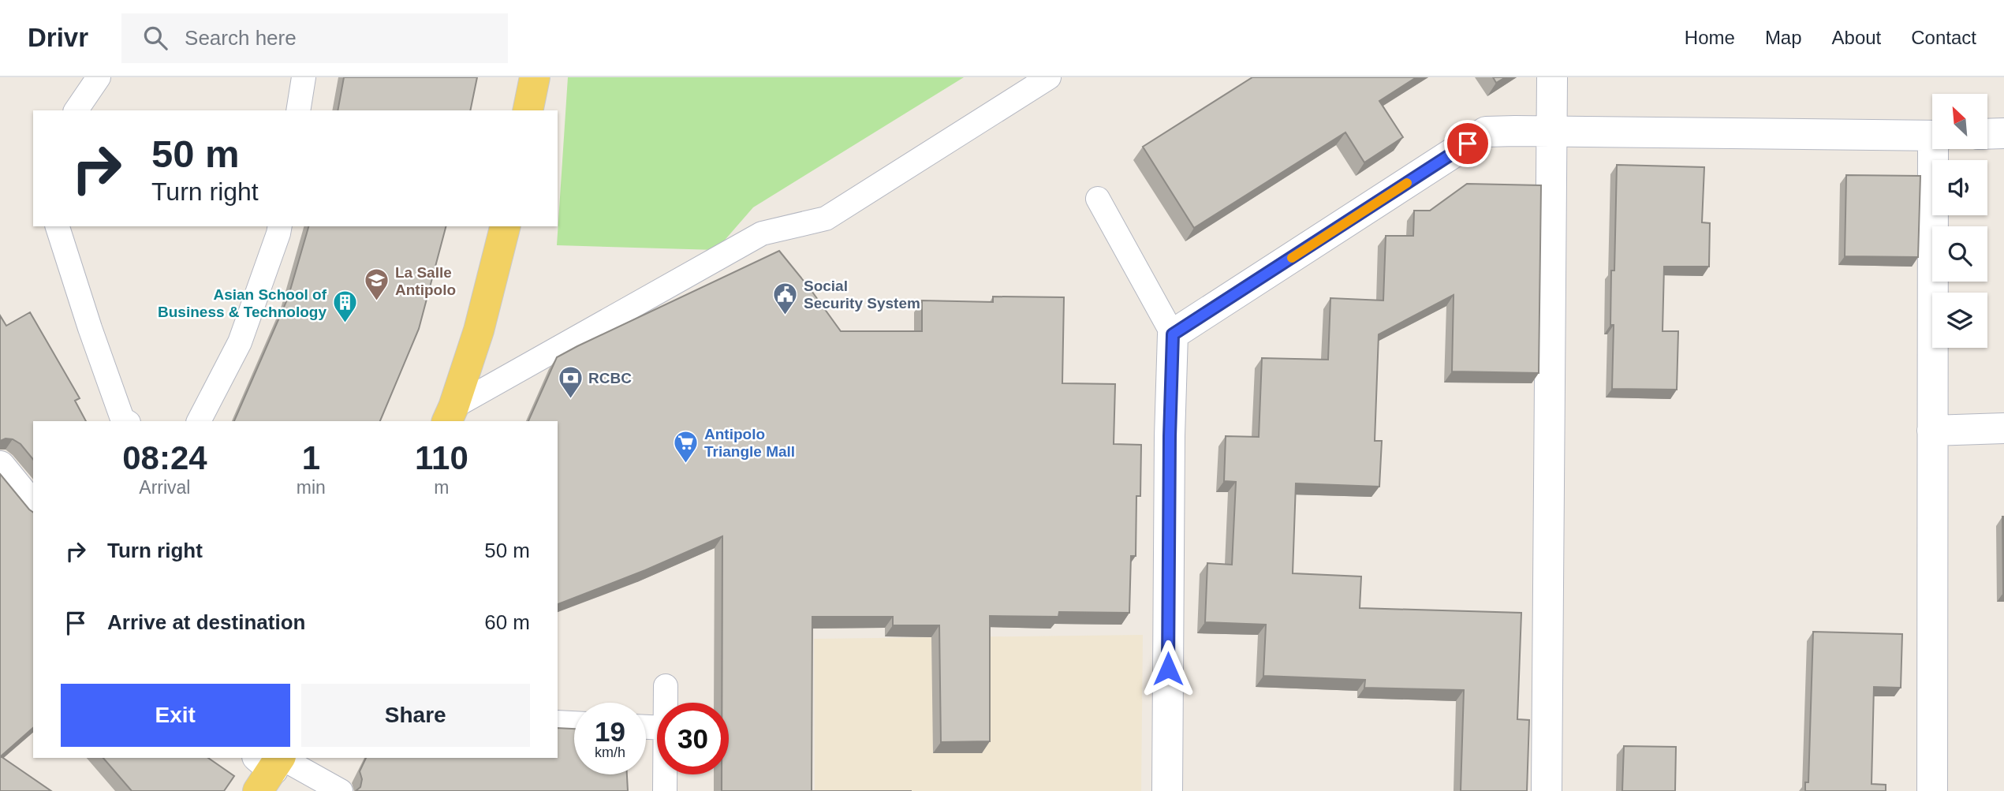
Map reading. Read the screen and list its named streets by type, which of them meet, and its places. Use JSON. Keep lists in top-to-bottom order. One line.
{"places":{"school or university":["La Salle Antipolo"],"public building":["Social Security System"],"building":["Asian School of Business & Technology"],"bank":["RCBC"],"supermarket":["Antipolo Triangle Mall"]},"north":"top left","page":{"header":"Drivr","search":"Search here","nav":["Home","Map","About","Contact"],"turn":["50 m","Turn right"],"eta":["08:24","Arrival","1","min","110","m"],"list":[{"name":"Turn right","value":"50 m"},{"name":"Arrive at destination","value":"60 m"}],"buttons":["Exit","Share"],"speed":"19 km/h","limit":"30"}}
